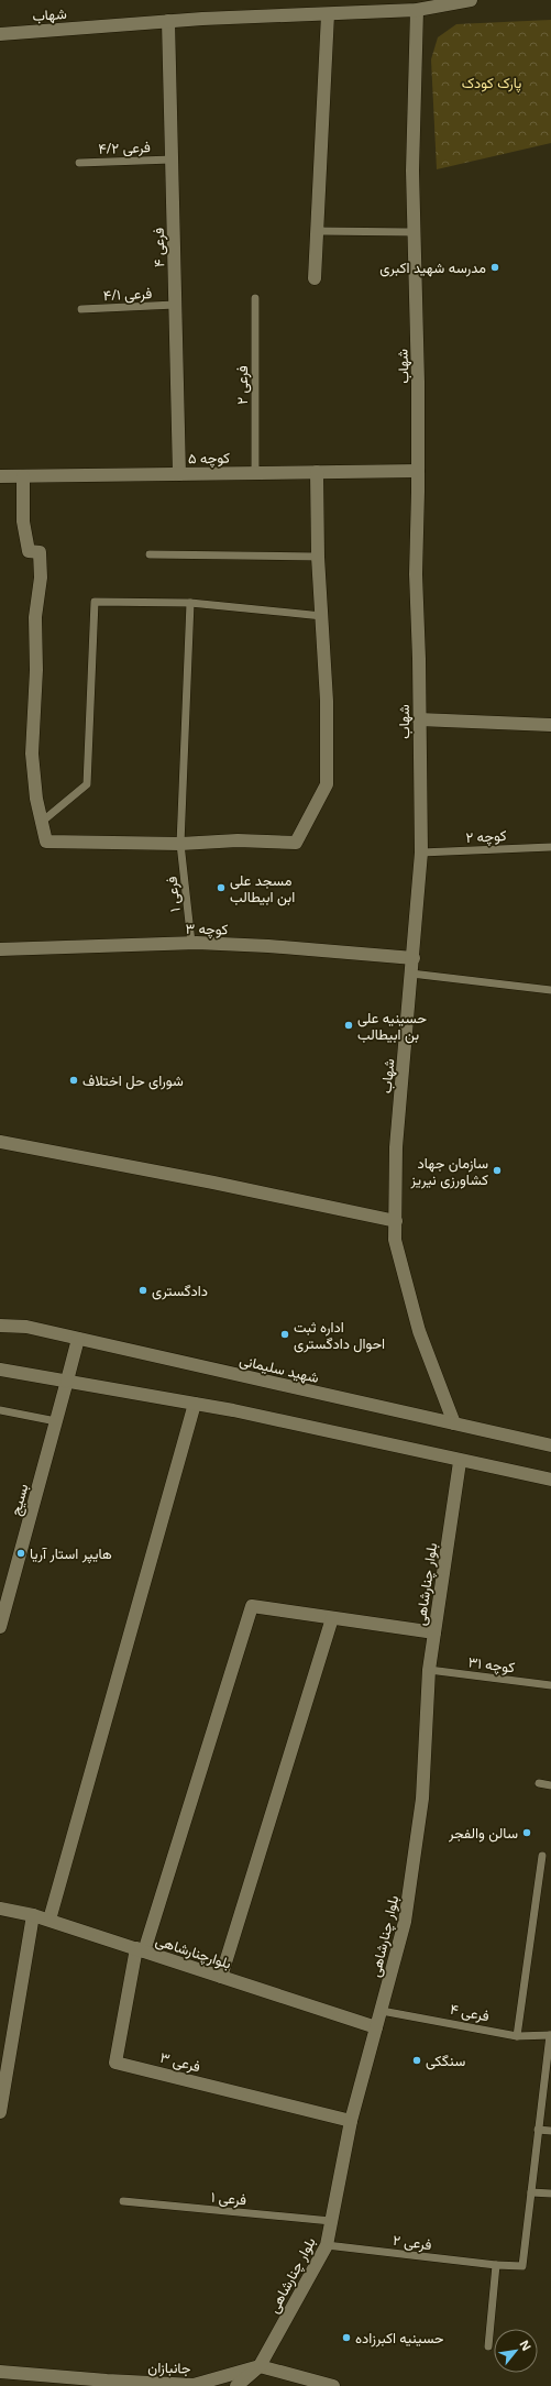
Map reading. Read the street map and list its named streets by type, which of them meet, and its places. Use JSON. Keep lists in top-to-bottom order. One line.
{"streets":{"street":["شهاب","فرعی ۴","کوچه ۵","کوچه ۳","شهید سلیمانی","بسیج","بلوار چنارشاهی","بلوارچنارشاهی","فرعی ۳","جانبازان"],"lane":["فرعی ۴/۲","فرعی ۴/۱","فرعی ۲","کوچه ۲","فرعی ۱","کوچه ۳۱"]},"crossings":[["شهاب","فرعی ۴"],["شهاب","کوچه ۵"],["شهاب","کوچه ۲"],["شهاب","کوچه ۳"],["شهاب","شهید سلیمانی"],["فرعی ۴/۲","فرعی ۴"],["فرعی ۴","فرعی ۴/۱"],["فرعی ۴","کوچه ۵"],["فرعی ۴","بلوار چنارشاهی"],["فرعی ۲","کوچه ۵"],["فرعی ۲","بلوار چنارشاهی"],["فرعی ۱","کوچه ۳"],["فرعی ۱","بلوار چنارشاهی"],["شهید سلیمانی","بسیج"],["بلوار چنارشاهی","کوچه ۳۱"],["بلوار چنارشاهی","بلوارچنارشاهی"],["بلوار چنارشاهی","فرعی ۳"],["بلوار چنارشاهی","جانبازان"],["بلوارچنارشاهی","فرعی ۳"]],"parks":["پارک کودک"],"places":["مدرسه شهید اکبری","مسجد علی ابن ابیطالب","حسینیه علی بن ابیطالب","شورای حل اختلاف","سازمان جهاد کشاورزی نیریز","دادگستری","اداره ثبت احوال دادگستری","هایپر استار آریا","سالن والفجر","سنگکی","حسینیه اکبرزاده"],"north":"top right"}
